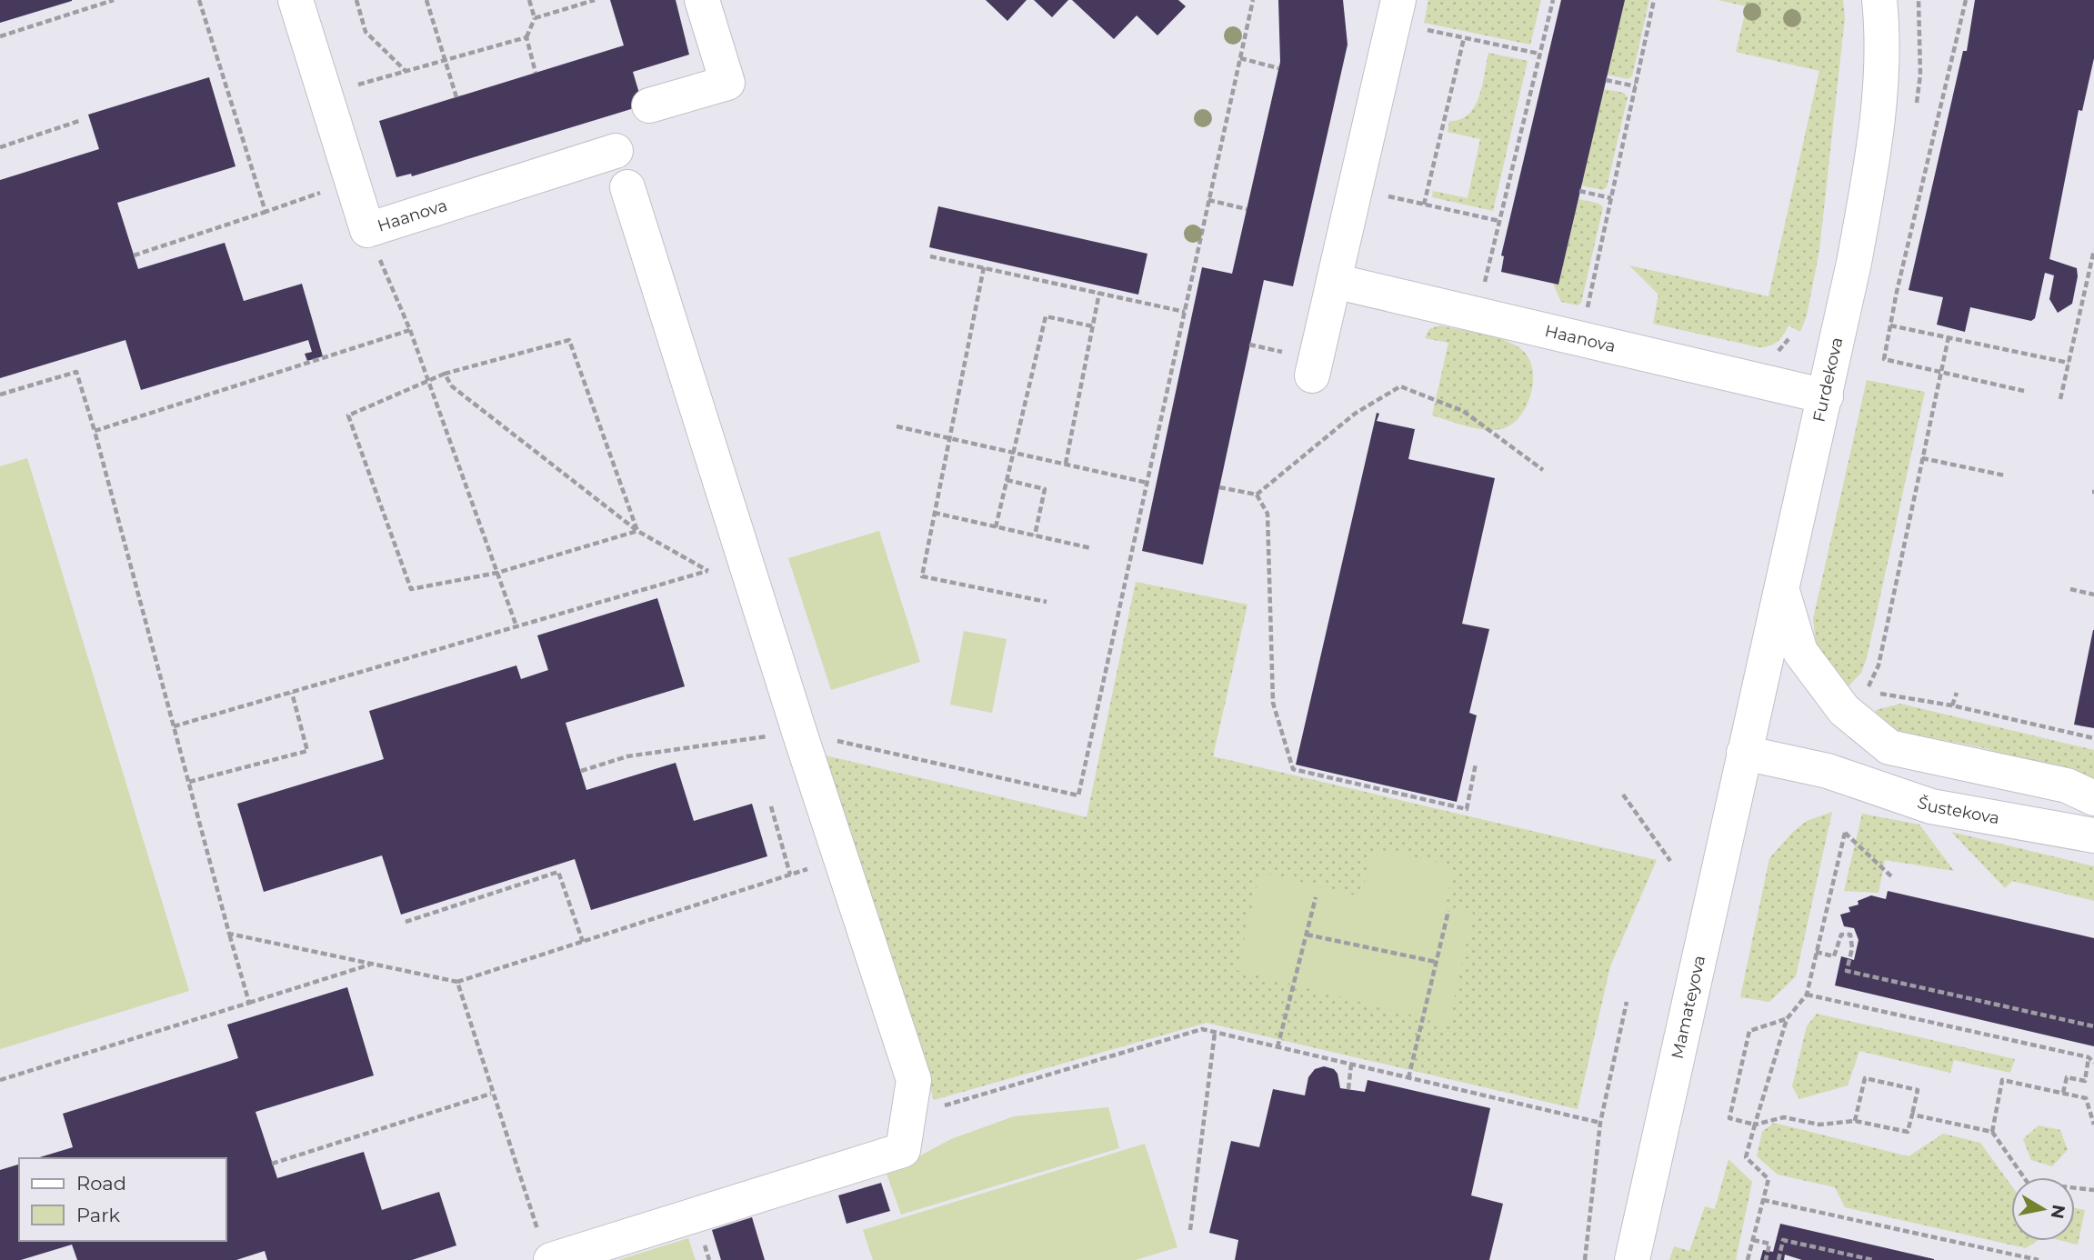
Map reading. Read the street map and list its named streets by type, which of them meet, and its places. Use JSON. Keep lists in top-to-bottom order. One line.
{"streets":{"street":["Haanova","Furdekova","Šustekova","Mamateyova"]},"crossings":[["Haanova","Furdekova"],["Furdekova","Šustekova"],["Furdekova","Mamateyova"],["Šustekova","Mamateyova"]],"legend":["Road","Park"],"north":"right"}
